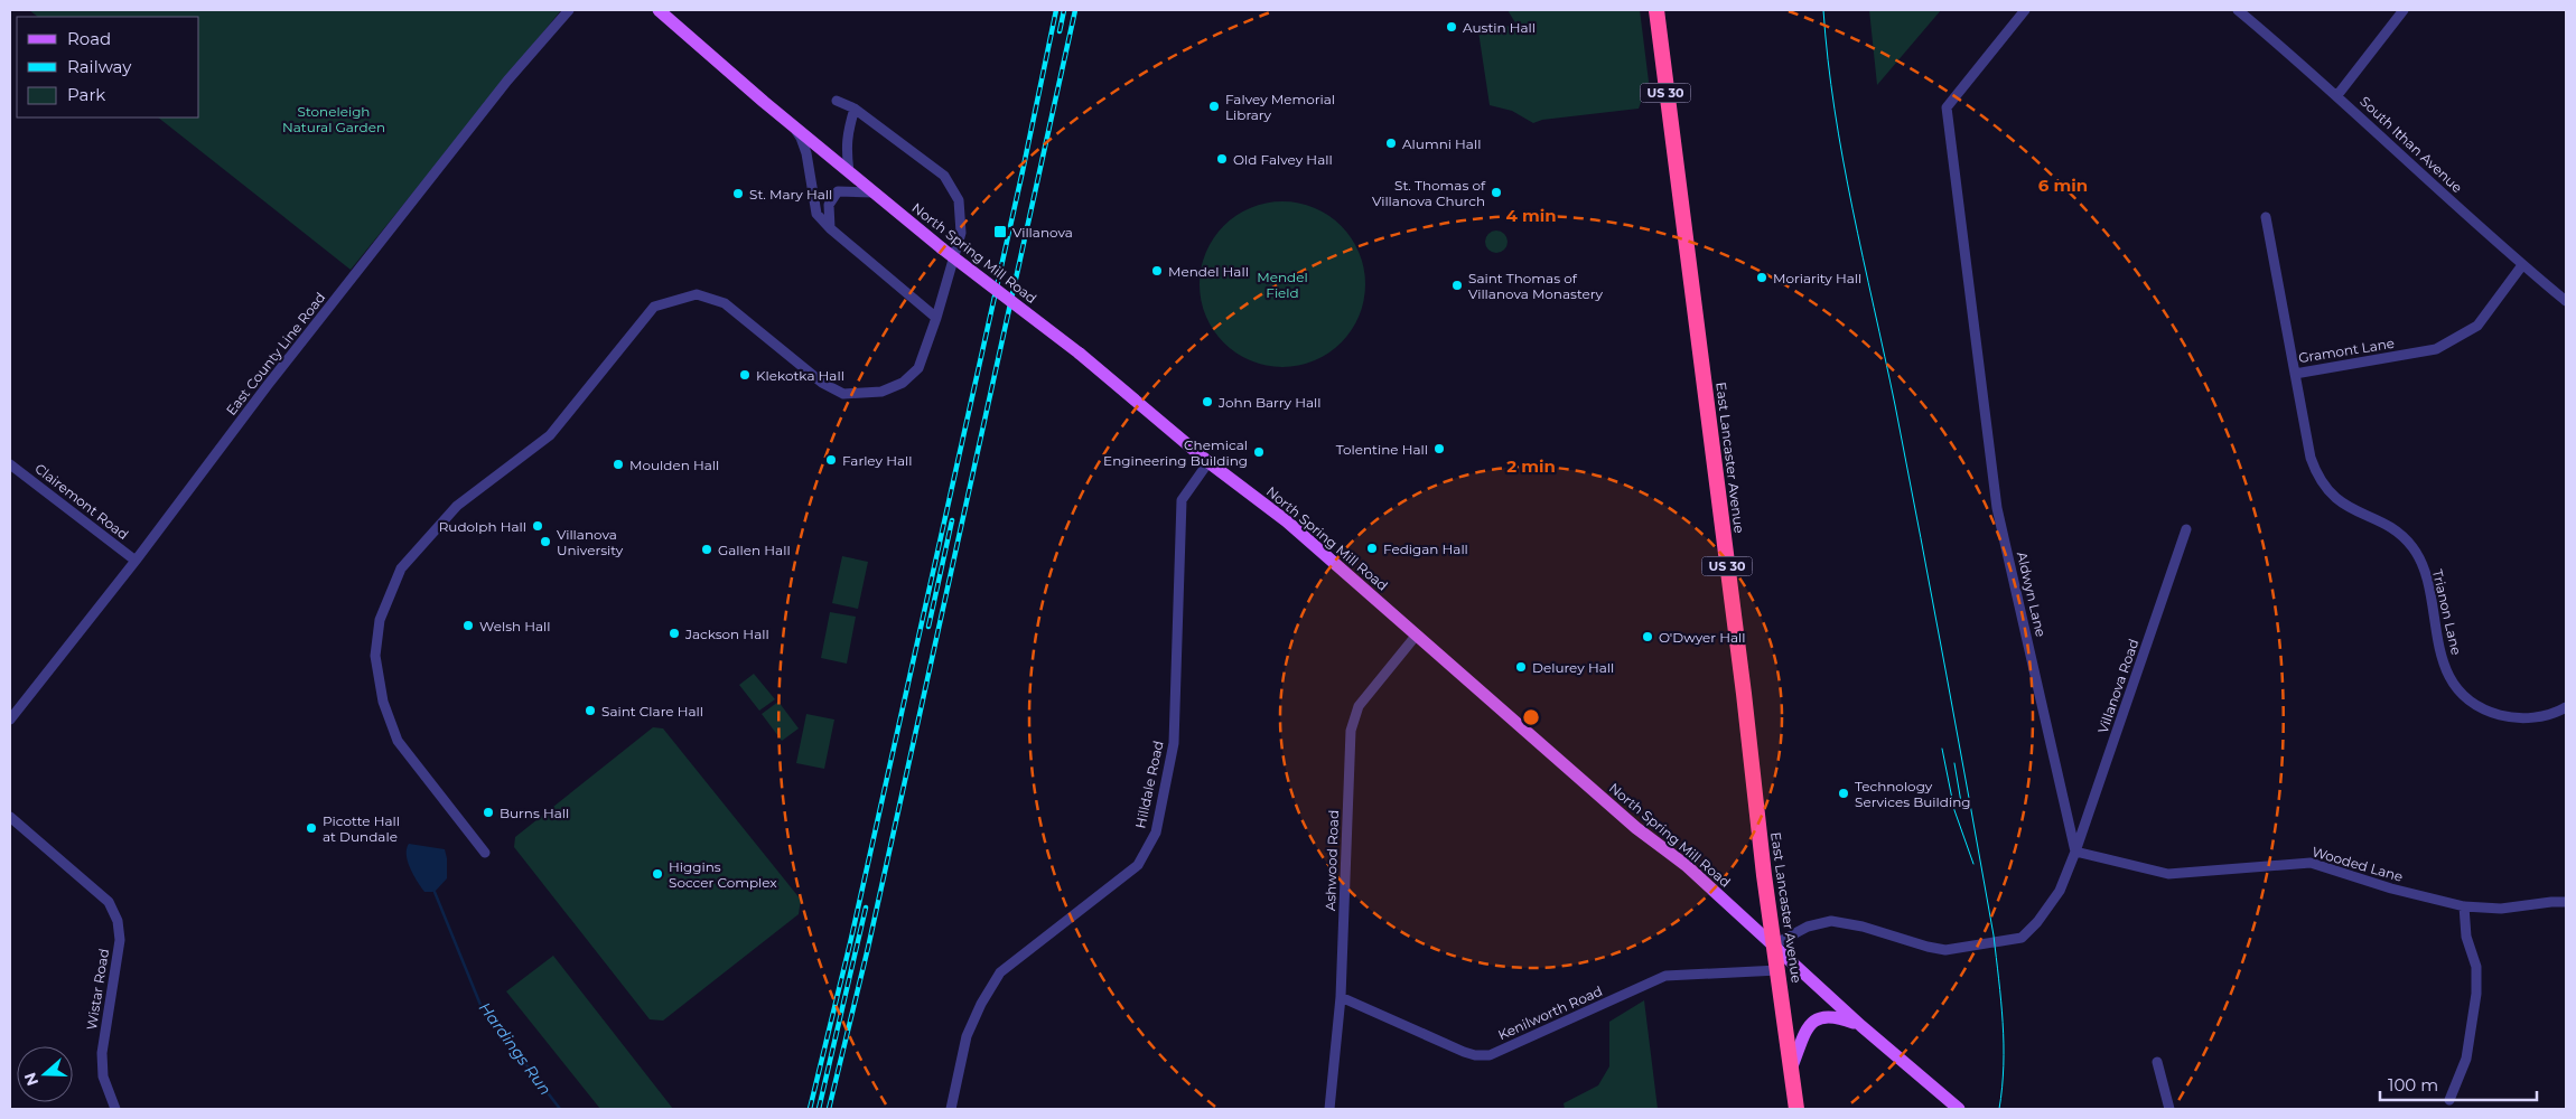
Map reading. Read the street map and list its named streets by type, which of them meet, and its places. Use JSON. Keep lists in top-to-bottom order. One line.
{"streets":{"highway":["US 30","East Lancaster Avenue"],"main road":["North Spring Mill Road"],"street":["South Ithan Avenue","Gramont Lane","East County Line Road","Clairemont Road","Aldwyn Lane","Trianon Lane","Villanova Road","Hilldale Road","Ashwood Road","Wooded Lane","Wistar Road","Kenilworth Road"]},"crossings":[["South Ithan Avenue","Gramont Lane"],["North Spring Mill Road","East Lancaster Avenue"],["North Spring Mill Road","Hilldale Road"],["North Spring Mill Road","Ashwood Road"],["Gramont Lane","Trianon Lane"],["East County Line Road","Clairemont Road"],["East Lancaster Avenue","Kenilworth Road"],["Aldwyn Lane","Villanova Road"],["Aldwyn Lane","Wooded Lane"],["Villanova Road","Wooded Lane"],["Ashwood Road","Kenilworth Road"]],"water":["Hardings Run"],"parks":["Stoneleigh Natural Garden","Mendel Field"],"places":{"other":["Austin Hall","Falvey Memorial Library","Alumni Hall","Old Falvey Hall","St. Thomas of Villanova Church","St. Mary Hall","Mendel Hall","Moriarity Hall","Saint Thomas of Villanova Monastery","Klekotka Hall","John Barry Hall","Tolentine Hall","Chemical Engineering Building","Farley Hall","Moulden Hall","Rudolph Hall","Villanova University","Fedigan Hall","Gallen Hall","Welsh Hall","Jackson Hall","O'Dwyer Hall","Delurey Hall","Saint Clare Hall","Technology Services Building","Burns Hall","Picotte Hall at Dundale","Higgins Soccer Complex"],"transit":["Villanova"]},"legend":["Road","Railway","Park"],"scale_bar":"100 m","north":"left","rings":["6 min","4 min","2 min"]}
